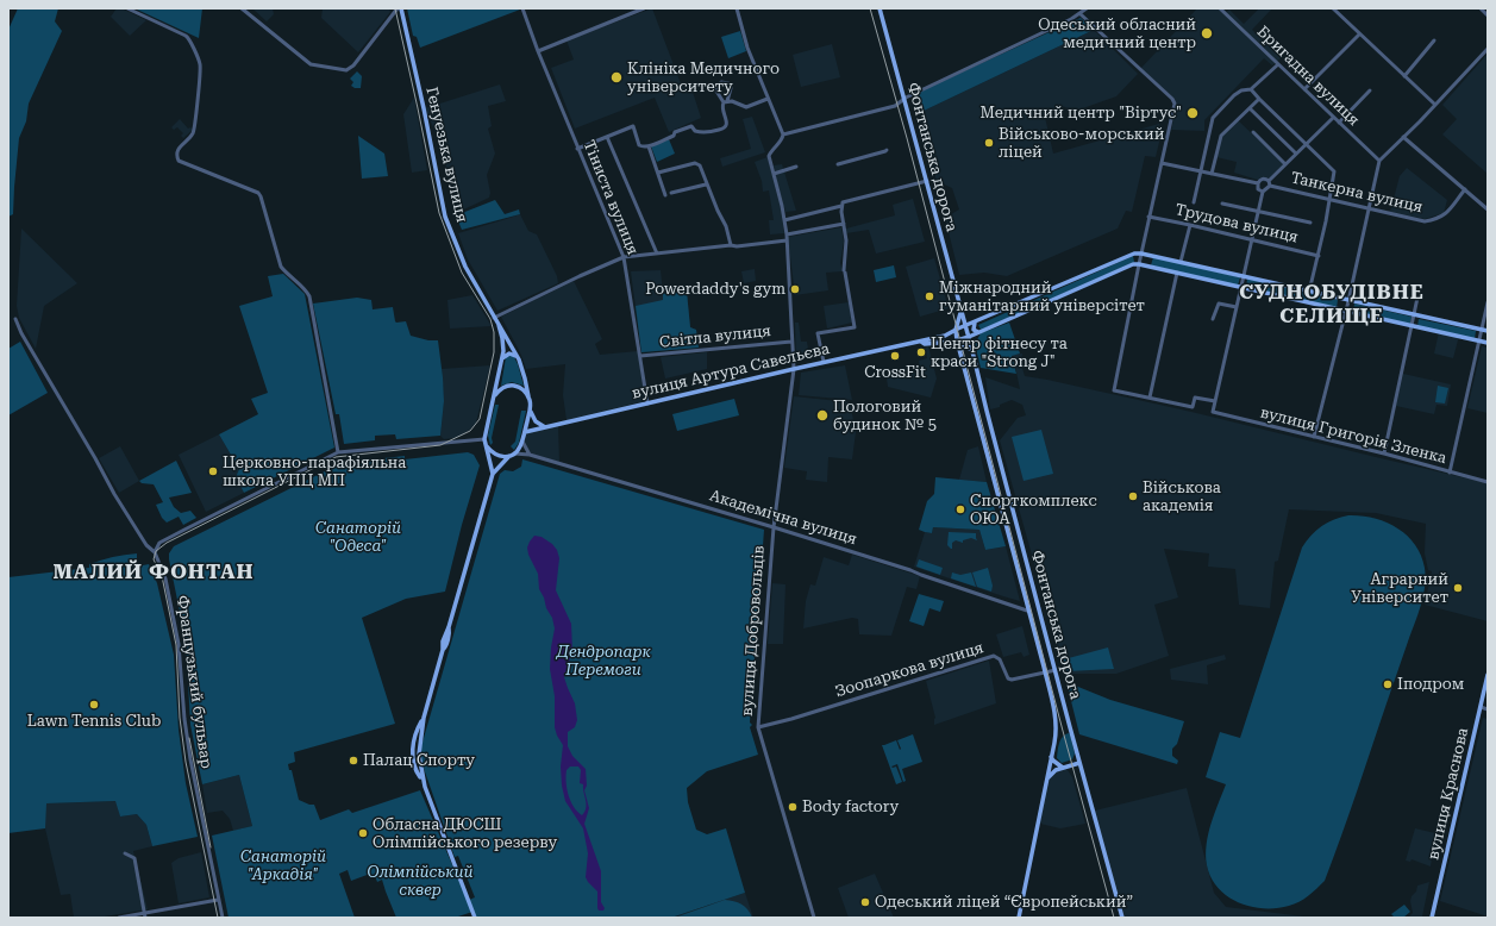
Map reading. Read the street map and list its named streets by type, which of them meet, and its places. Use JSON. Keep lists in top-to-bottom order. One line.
{"streets":{"main road":["Генуезька вулиця","Фонтанська дорога","вулиця Артура Савельєва","вулиця Краснова"],"street":["Бригадна вулиця","Танкерна вулиця","Тіниста вулиця","Трудова вулиця","Світла вулиця","вулиця Григорія Зленка","Академічна вулиця","вулиця Добровольців","Зоопаркова вулиця","Французький бульвар"]},"crossings":[["Генуезька вулиця","вулиця Артура Савельєва"],["Фонтанська дорога","вулиця Артура Савельєва"],["Фонтанська дорога","Академічна вулиця"],["Фонтанська дорога","Зоопаркова вулиця"],["Тіниста вулиця","Світла вулиця"],["Тіниста вулиця","вулиця Артура Савельєва"],["Світла вулиця","вулиця Добровольців"],["вулиця Артура Савельєва","вулиця Добровольців"],["Академічна вулиця","вулиця Добровольців"],["вулиця Добровольців","Зоопаркова вулиця"]],"districts":["СУДНОБУДІВНЕ СЕЛИЩЕ","МАЛИЙ ФОНТАН"],"parks":["Санаторій \"Одеса\"","Дендропарк Перемоги","Санаторій \"Аркадія\"","Олімпійський сквер"],"places":["Одеський обласний медичний центр","Клініка Медичного університету","Медичний центр \"Віртус\"","Військово-морський ліцей","Powerdaddy's gym","Міжнародний гуманітарний універсітет","Центр фітнесу та краси \"Strong J\"","CrossFit","Пологовий будинок № 5","Церковно-парафіяльна школа УПЦ МП","Військова академія","Спорткомплекс ОЮА","Аграрний Університет","Іподром","Lawn Tennis Club","Палац Спорту","Body factory","Обласна ДЮСШ Олімпійського резерву","Одеський ліцей “Європейський”"]}
